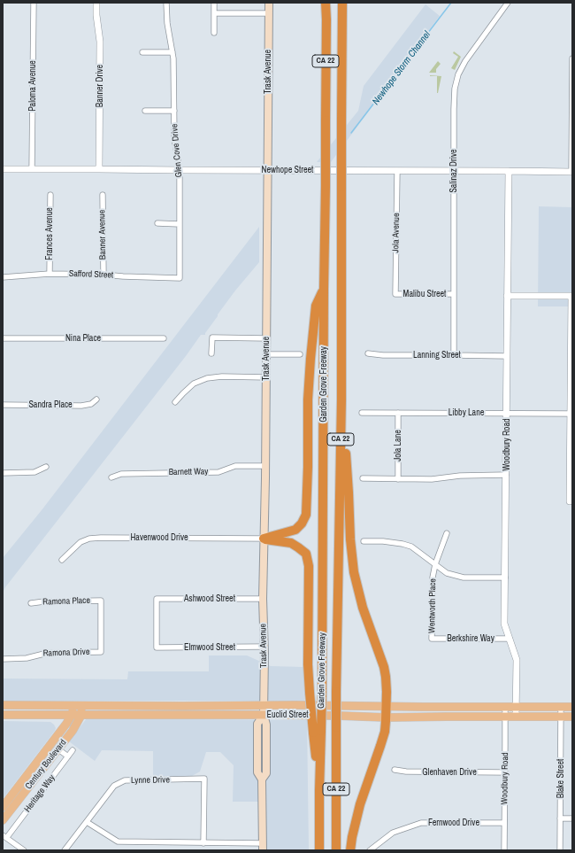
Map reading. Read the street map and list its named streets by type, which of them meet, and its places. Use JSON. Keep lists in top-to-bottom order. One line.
{"streets":{"highway":["CA 22","Garden Grove Freeway"],"main road":["Trask Avenue","Euclid Street","Century Boulevard"],"street":["Paloma Avenue","Banner Drive","Glen Cove Drive","Newhope Street","Salinaz Drive","Jola Avenue","Frances Avenue","Banner Avenue","Safford Street","Malibu Street","Nina Place","Lanning Street","Sandra Place","Libby Lane","Woodbury Road","Jola Lane","Barnett Way","Havenwood Drive","Ashwood Street","Ramona Place","Wentworth Place","Berkshire Way","Elmwood Street","Ramona Drive","Glenhaven Drive","Blake Street","Lynne Drive","Heritage Way","Fernwood Drive"]},"crossings":[["Trask Avenue","Newhope Street"],["Trask Avenue","Barnett Way"],["Trask Avenue","Havenwood Drive"],["Trask Avenue","Ashwood Street"],["Trask Avenue","Elmwood Street"],["Trask Avenue","Euclid Street"],["Paloma Avenue","Newhope Street"],["Banner Drive","Newhope Street"],["Glen Cove Drive","Newhope Street"],["Glen Cove Drive","Safford Street"],["Newhope Street","Salinaz Drive"],["Newhope Street","Jola Avenue"],["Newhope Street","Woodbury Road"],["Salinaz Drive","Malibu Street"],["Salinaz Drive","Lanning Street"],["Jola Avenue","Malibu Street"],["Frances Avenue","Safford Street"],["Banner Avenue","Safford Street"],["Lanning Street","Woodbury Road"],["Libby Lane","Woodbury Road"],["Libby Lane","Jola Lane"],["Woodbury Road","Berkshire Way"],["Woodbury Road","Euclid Street"],["Woodbury Road","Glenhaven Drive"],["Woodbury Road","Fernwood Drive"],["Ashwood Street","Elmwood Street"],["Ramona Place","Ramona Drive"],["Wentworth Place","Berkshire Way"],["Euclid Street","Century Boulevard"],["Euclid Street","Blake Street"]],"water":["Newhope Storm Channel"]}
